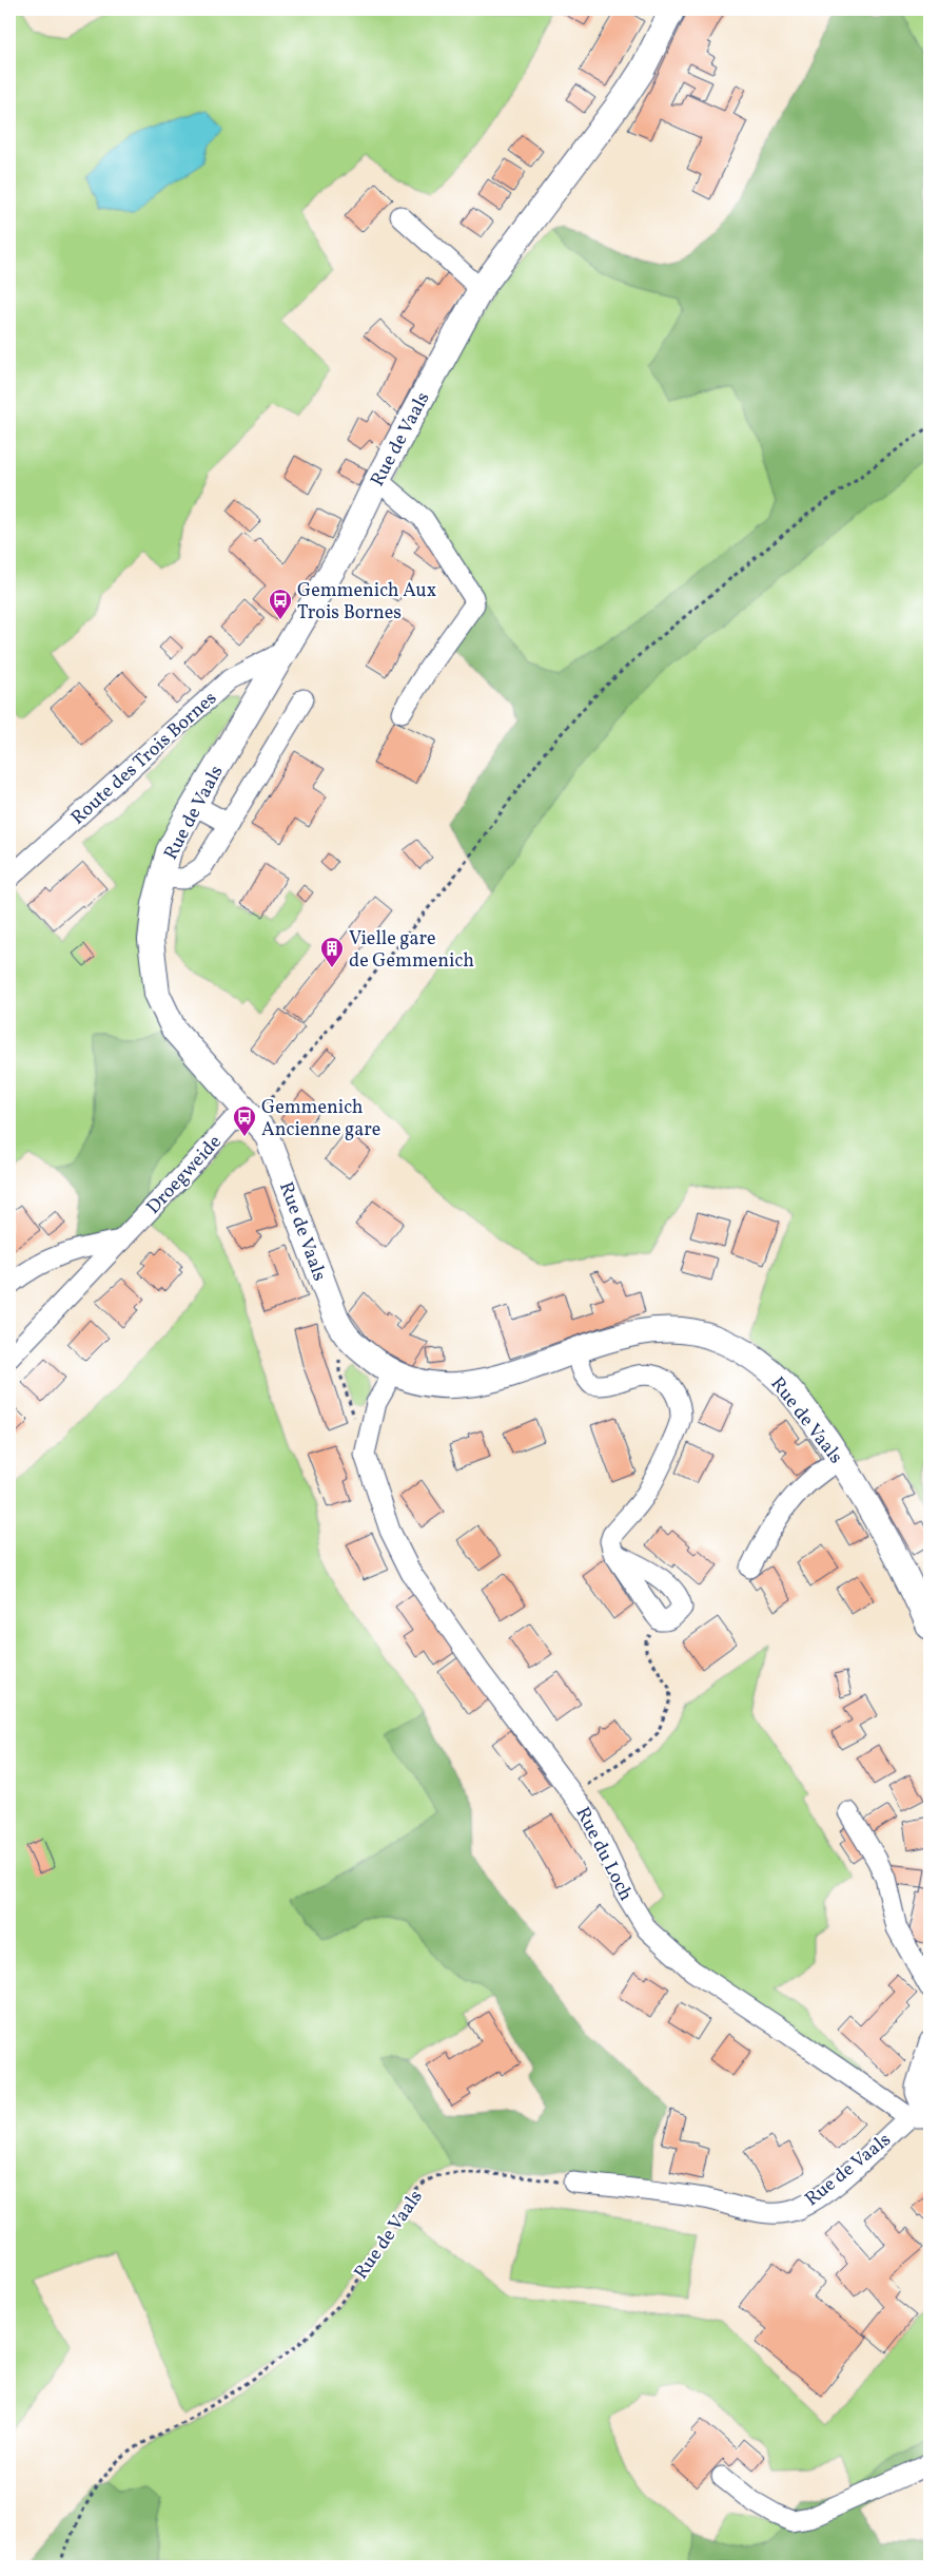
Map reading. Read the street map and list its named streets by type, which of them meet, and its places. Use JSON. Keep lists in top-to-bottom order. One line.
{"streets":{"main road":["Rue de Vaals"],"street":["Route des Trois Bornes","Droegweide","Rue du Loch"]},"crossings":[["Rue de Vaals","Route des Trois Bornes"],["Rue de Vaals","Droegweide"],["Rue de Vaals","Rue du Loch"]],"places":{"bus stop":["Gemmenich Aux Trois Bornes","Gemmenich Ancienne gare"],"building":["Vielle gare de Gemmenich"]}}
